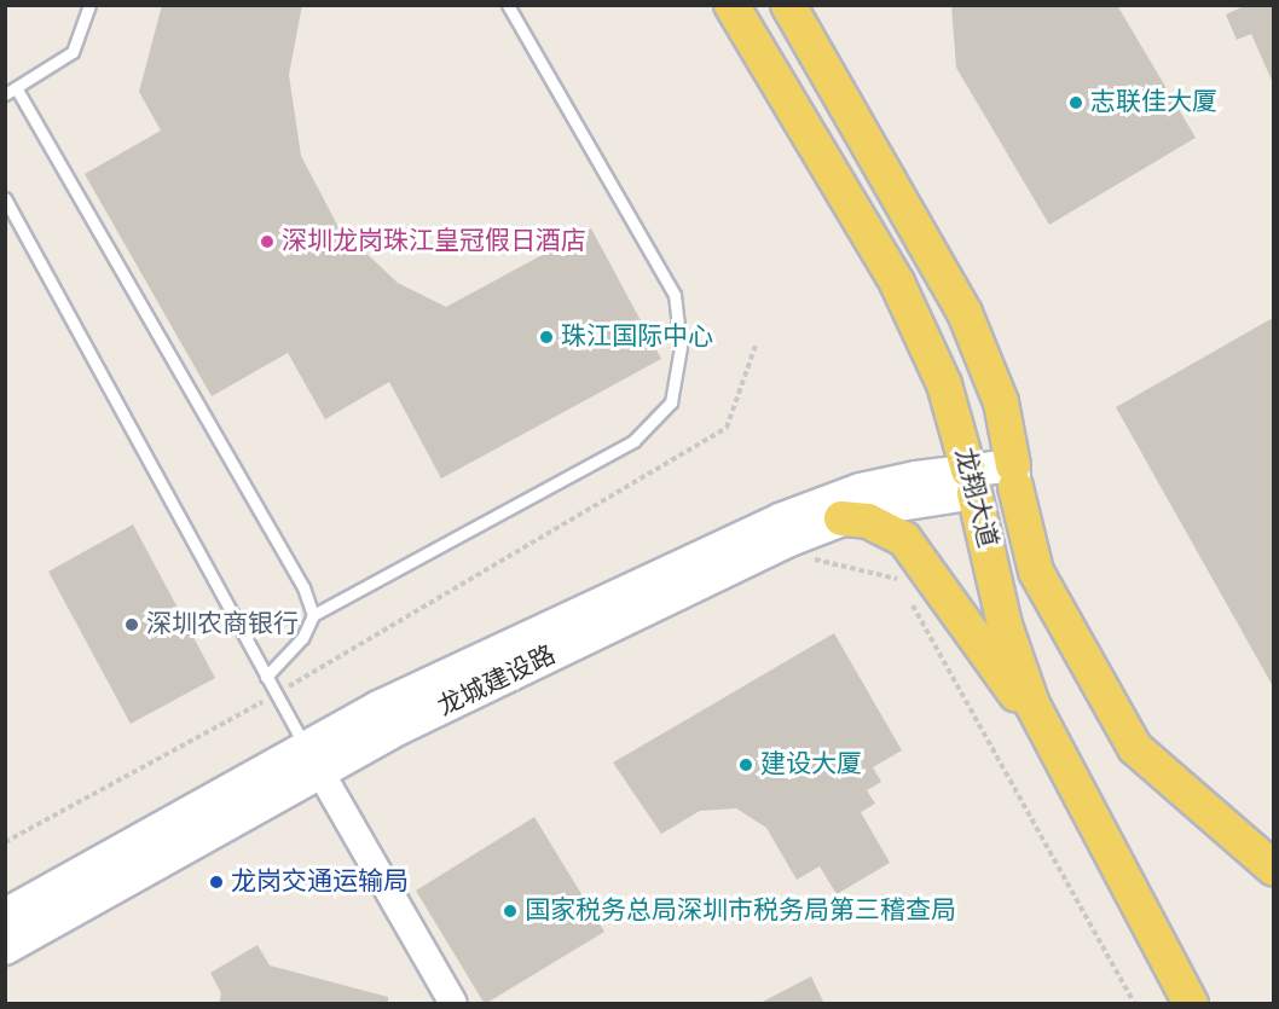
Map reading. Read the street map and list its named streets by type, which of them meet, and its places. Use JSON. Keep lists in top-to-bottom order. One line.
{"streets":{"main road":["龙翔大道","龙城建设路"]},"crossings":[["龙翔大道","龙城建设路"]],"places":["志联佳大厦","深圳龙岗珠江皇冠假日酒店","珠江国际中心","深圳农商银行","建设大厦","龙岗交通运输局","国家税务总局深圳市税务局第三稽查局"]}
